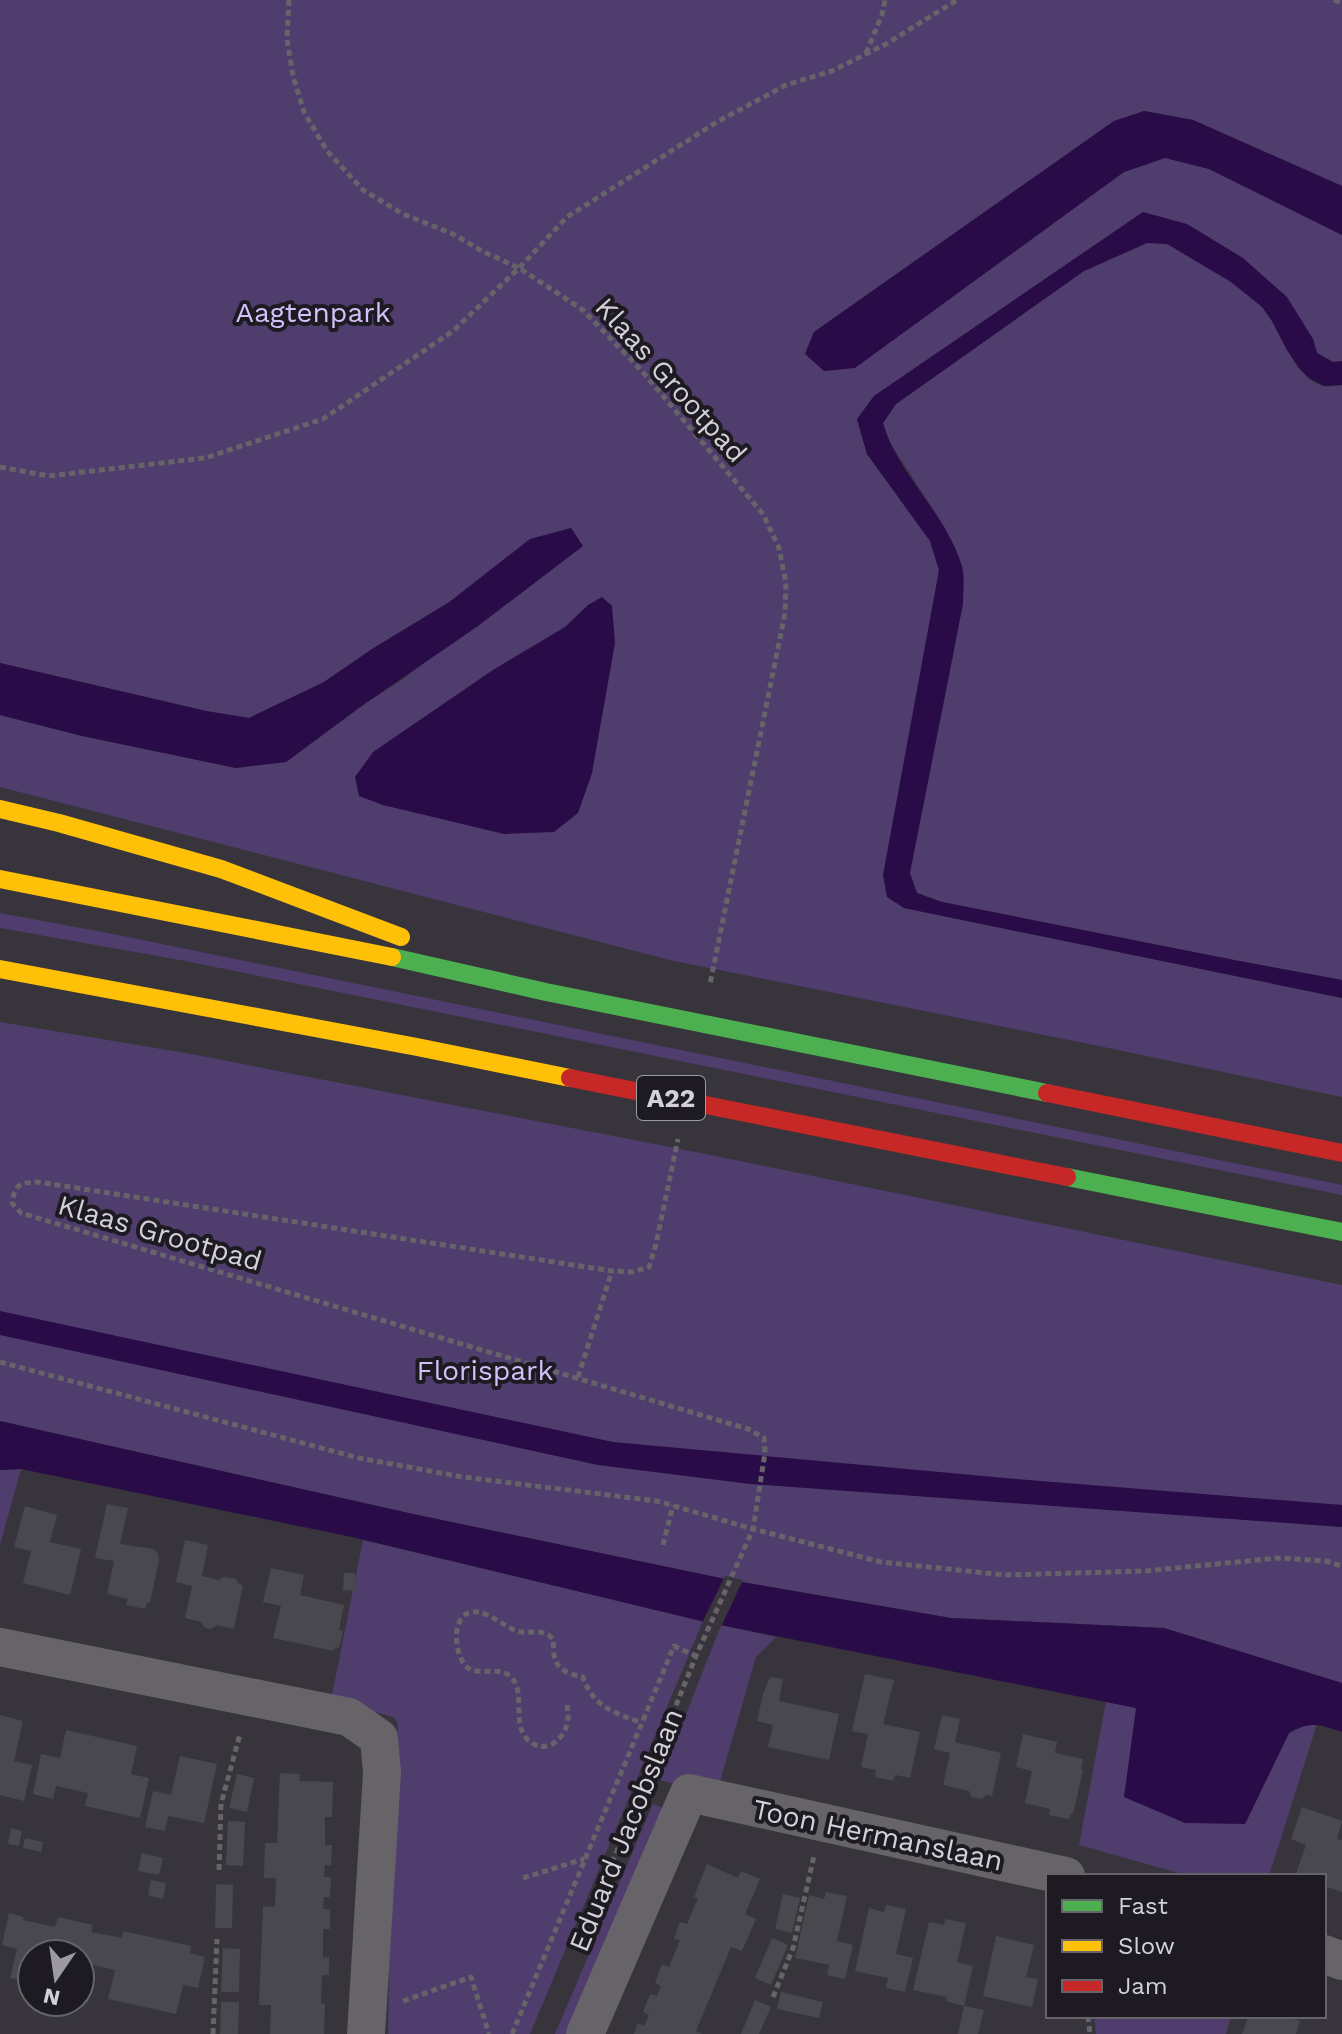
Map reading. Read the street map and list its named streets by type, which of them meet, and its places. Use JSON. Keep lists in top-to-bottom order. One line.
{"streets":{"highway":["A22"],"street":["Eduard Jacobslaan","Toon Hermanslaan"],"path":["Klaas Grootpad"]},"crossings":[["Klaas Grootpad","Eduard Jacobslaan"],["Eduard Jacobslaan","Toon Hermanslaan"]],"parks":["Aagtenpark","Florispark"],"legend":["Fast","Slow","Jam"],"north":"bottom"}
